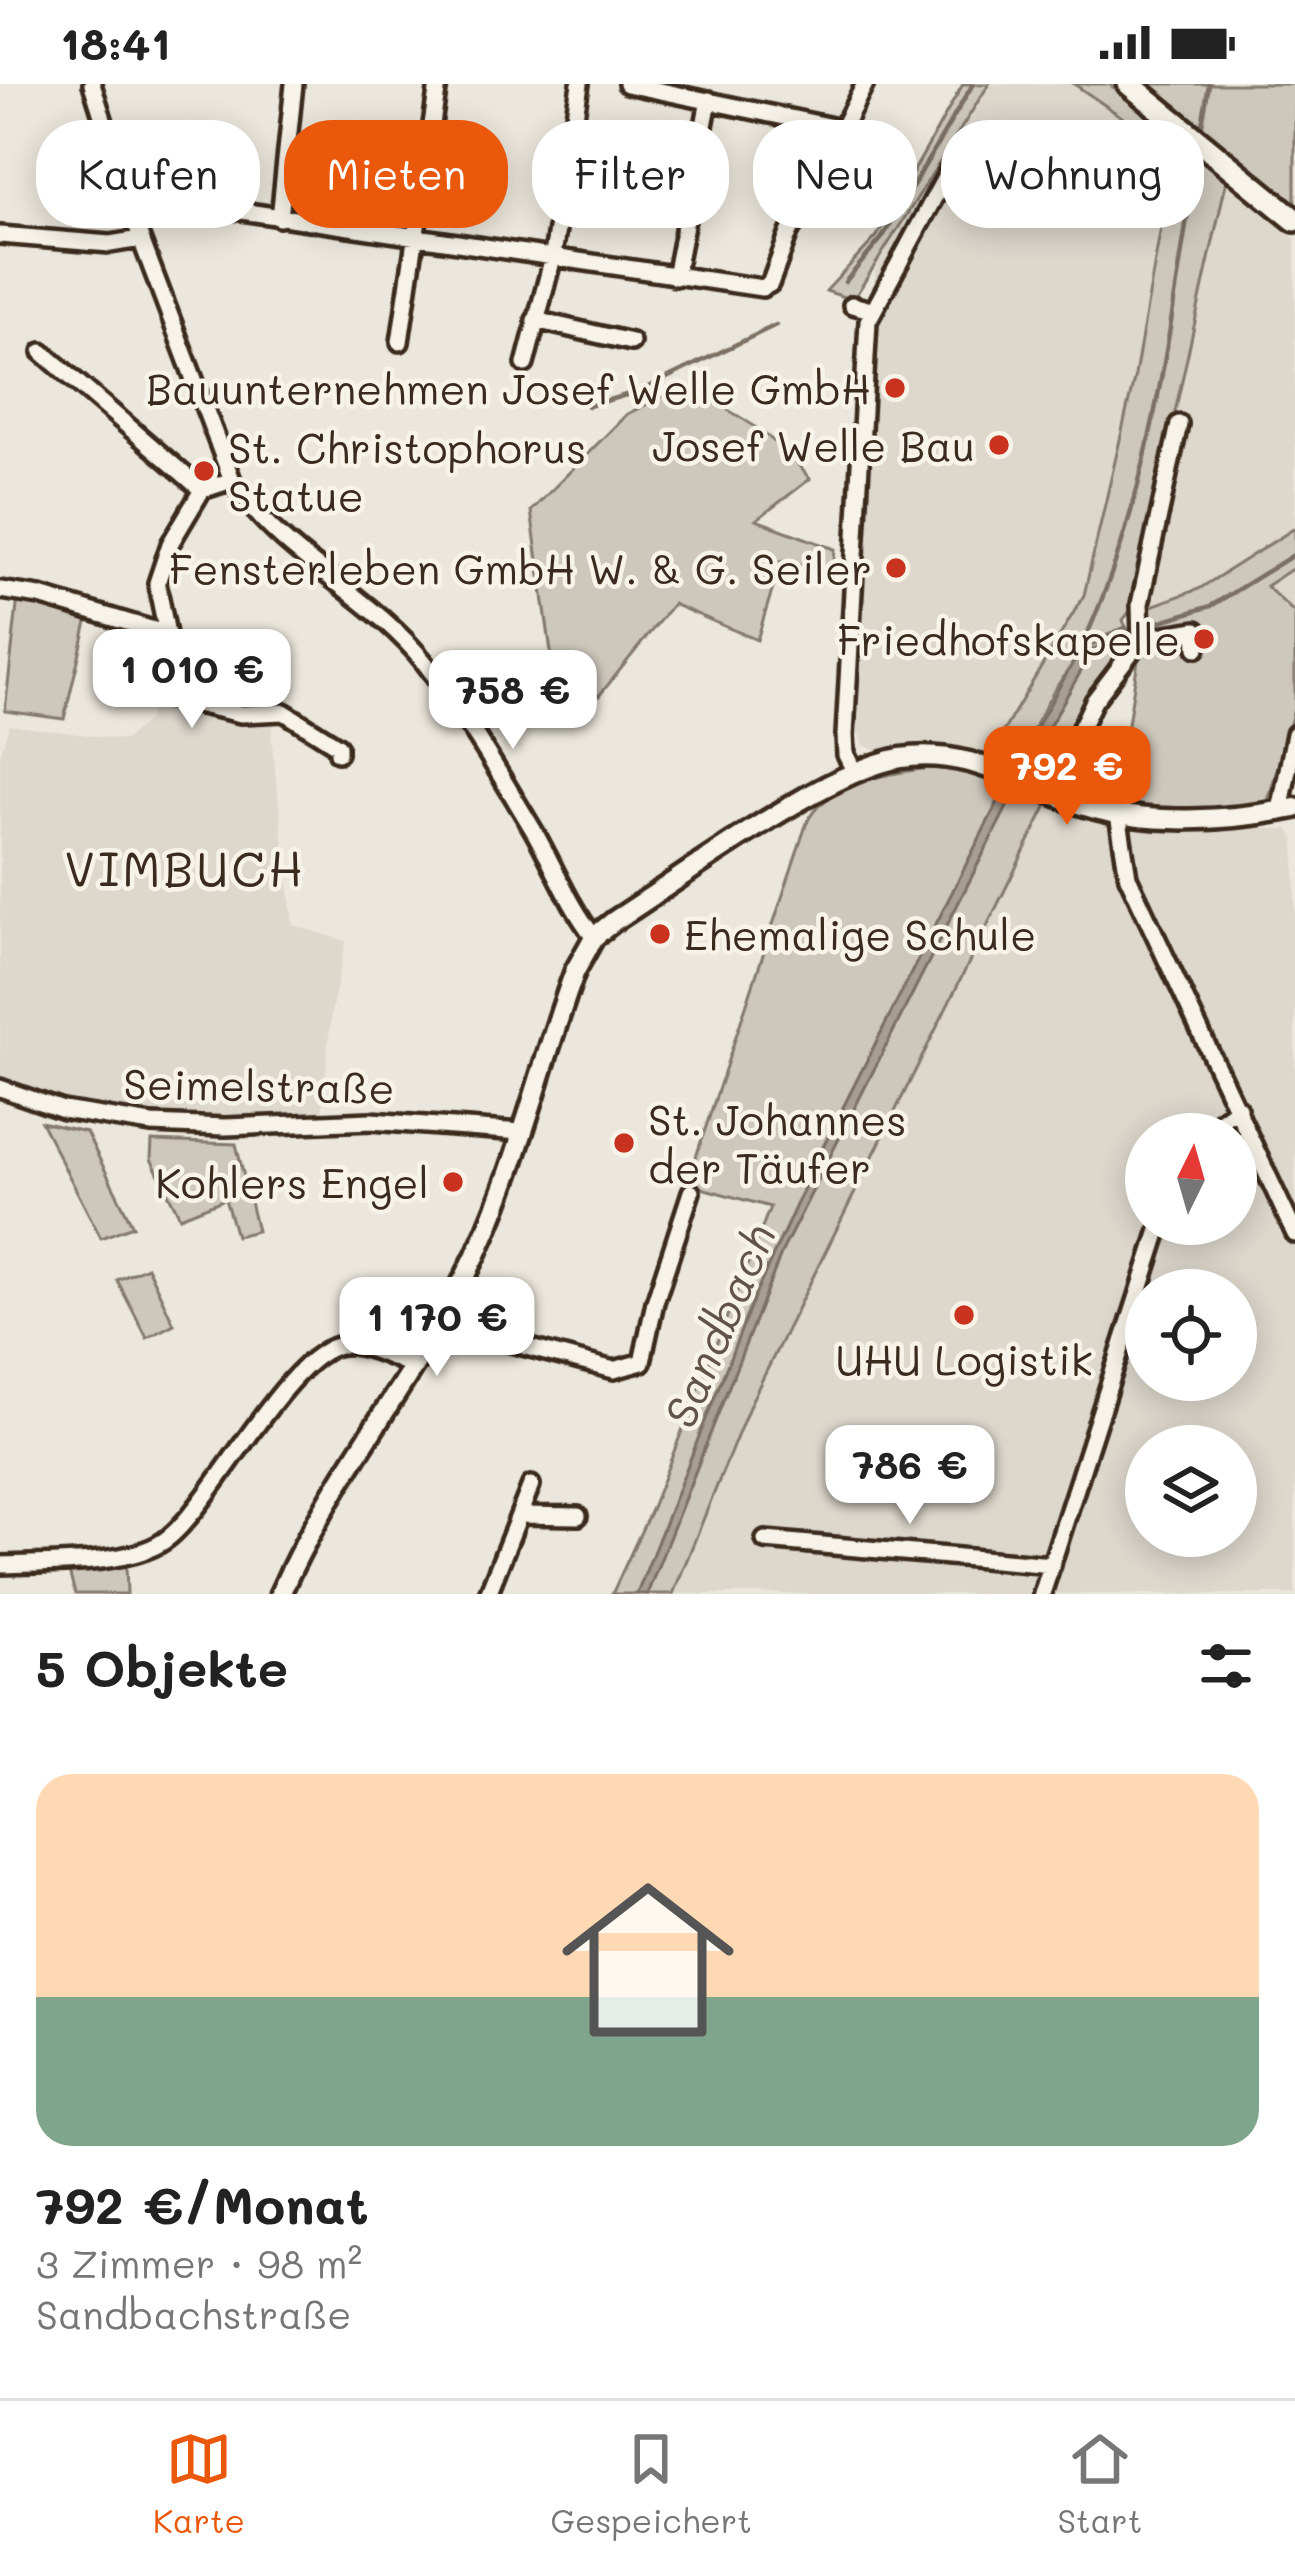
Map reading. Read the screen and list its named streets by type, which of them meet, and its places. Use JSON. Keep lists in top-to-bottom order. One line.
{"streets":{"street":["Seimelstraße"]},"districts":["VIMBUCH"],"water":["Sandbach"],"places":["Bauunternehmen Josef Welle GmbH","Josef Welle Bau","St. Christophorus Statue","Fensterleben GmbH W. & G. Seiler","Friedhofskapelle","Ehemalige Schule","St. Johannes der Täufer","Kohlers Engel","UHU Logistik"],"north":"top","page":{"status":"18:41","chip":["Kaufen","Mieten","Filter","Neu","Wohnung"],"price":["1 010 €","758 €","792 €","1 170 €","786 €"],"heading":"5 Objekte","list":[{"name":"792 €/Monat","note":"3 Zimmer · 98 m² · Sandbachstraße"}],"tabs":["Karte","Gespeichert","Start"]}}
